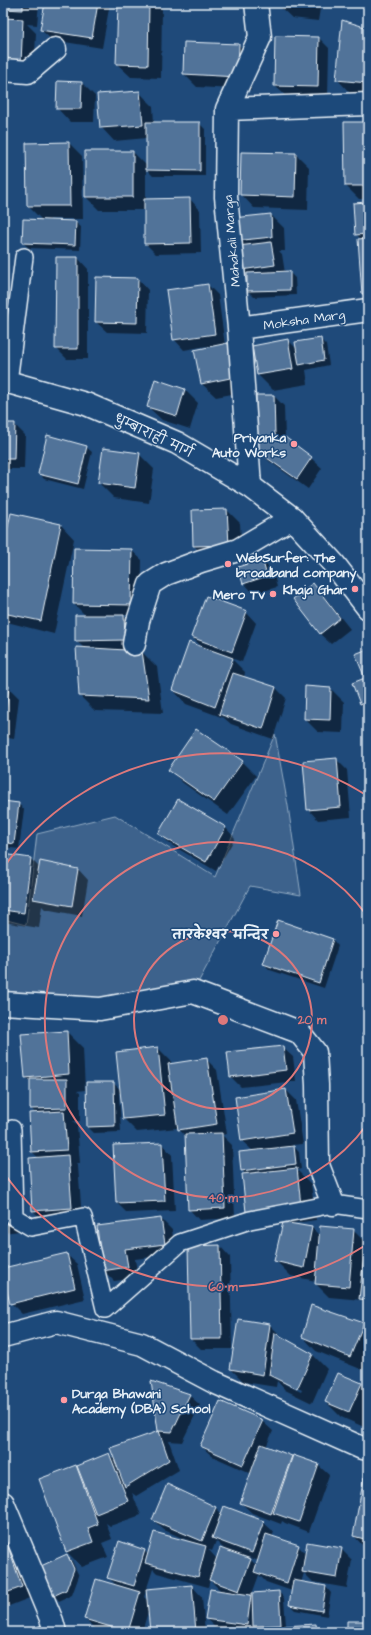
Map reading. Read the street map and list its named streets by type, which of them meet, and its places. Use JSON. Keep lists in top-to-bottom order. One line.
{"streets":{"street":["Mahakali Marga","Moksha Marg","धुम्बाराही मार्ग"]},"crossings":[["Mahakali Marga","Moksha Marg"],["Mahakali Marga","धुम्बाराही मार्ग"]],"places":["Priyanka Auto Works","WebSurfer: The broadband company","Khaja Ghar","Mero Tv","तारकेश्वर मन्दिर","Durga Bhawani Academy (DBA) School"],"rings":["20 m","40 m","60 m"]}
